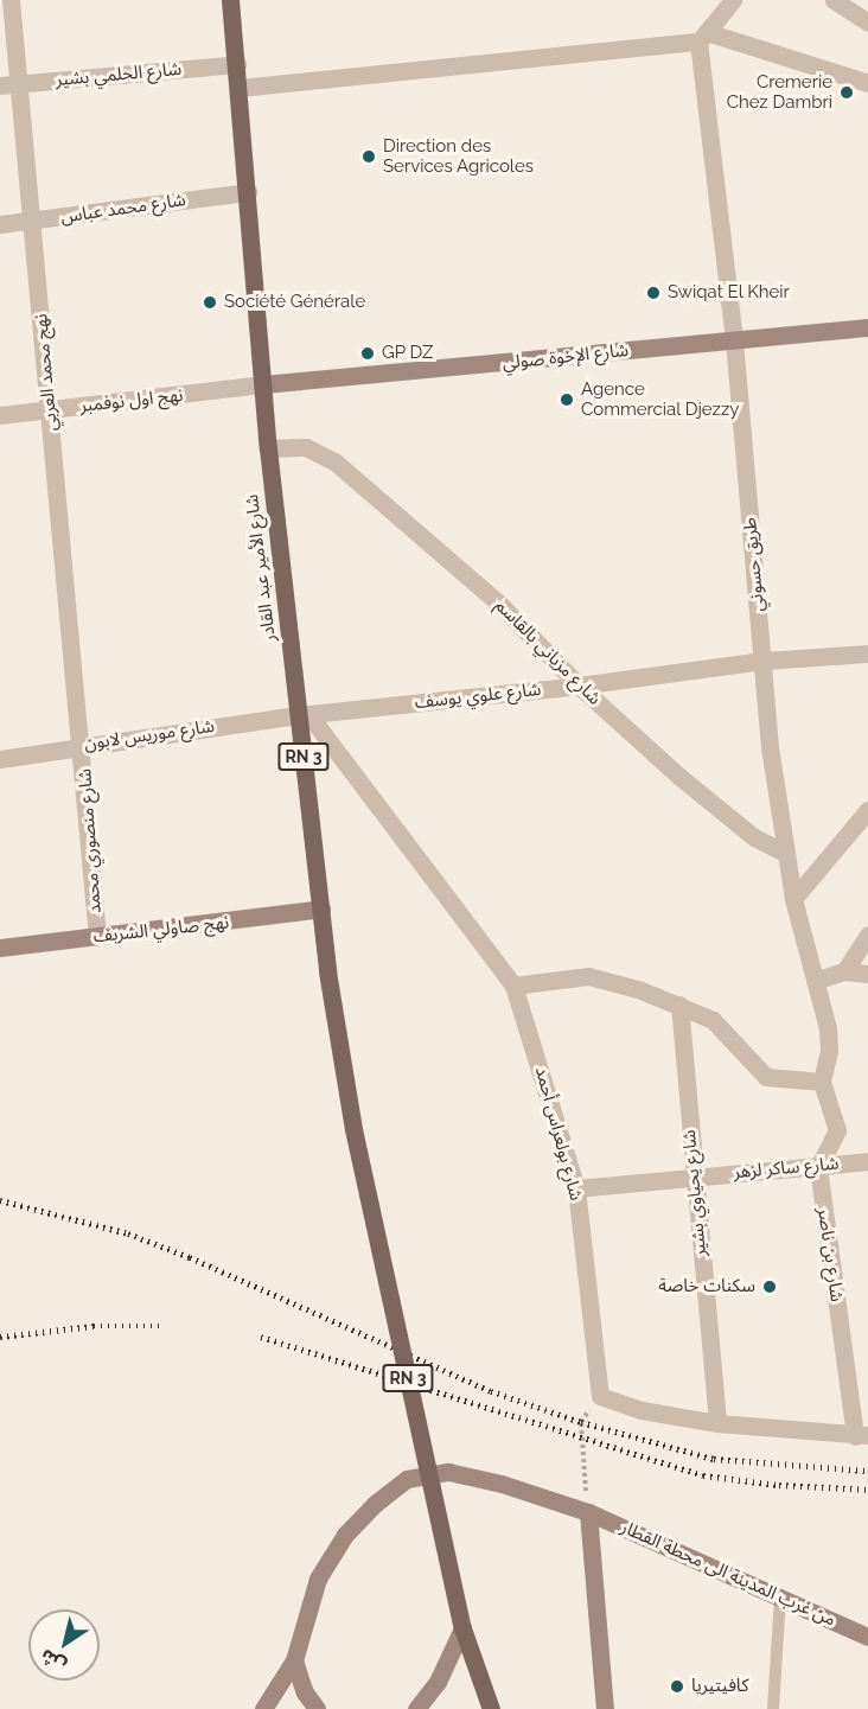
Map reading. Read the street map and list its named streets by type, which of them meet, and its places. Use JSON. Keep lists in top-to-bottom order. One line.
{"streets":{"main road":["شارع الأمير عبد القادر","RN 3"],"street":["شارع الحلمي بشير","شارع محمد عباس","شارع الإخوة صولي","نهج محمد العربي","نهج اول نوفمبر","طريق حسوني","شارع مزياني بالقاسم","شارع علوي يوسف","شارع موريس لابون","شارع منصوري محمد","نهج صاولي الشربف","شارع بولعراس أحمد","شارع ساكر لزهر","شارع يحياوي بشير","شارع بن ناصر","من غرب المدينة الى محطة القطار"]},"crossings":[["شارع الحلمي بشير","نهج محمد العربي"],["شارع الحلمي بشير","شارع الأمير عبد القادر"],["شارع محمد عباس","نهج محمد العربي"],["شارع محمد عباس","شارع الأمير عبد القادر"],["شارع الإخوة صولي","نهج اول نوفمبر"],["شارع الإخوة صولي","طريق حسوني"],["شارع الإخوة صولي","شارع الأمير عبد القادر"],["نهج محمد العربي","نهج اول نوفمبر"],["نهج محمد العربي","شارع موريس لابون"],["نهج محمد العربي","شارع منصوري محمد"],["نهج اول نوفمبر","شارع الأمير عبد القادر"],["طريق حسوني","شارع مزياني بالقاسم"],["طريق حسوني","شارع علوي يوسف"],["شارع الأمير عبد القادر","شارع مزياني بالقاسم"],["شارع الأمير عبد القادر","شارع علوي يوسف"],["شارع الأمير عبد القادر","شارع موريس لابون"],["شارع الأمير عبد القادر","RN 3"],["شارع الأمير عبد القادر","نهج صاولي الشربف"],["شارع الأمير عبد القادر","شارع بولعراس أحمد"],["شارع مزياني بالقاسم","شارع علوي يوسف"],["شارع علوي يوسف","شارع موريس لابون"],["شارع علوي يوسف","شارع بولعراس أحمد"],["شارع موريس لابون","شارع منصوري محمد"],["شارع موريس لابون","شارع بولعراس أحمد"],["شارع منصوري محمد","نهج صاولي الشربف"],["شارع بولعراس أحمد","شارع ساكر لزهر"],["شارع ساكر لزهر","شارع يحياوي بشير"],["شارع ساكر لزهر","شارع بن ناصر"]],"places":["Cremerie Chez Dambri","Direction des Services Agricoles","Swiqat El Kheir","Société Générale","GP DZ","Agence Commercial Djezzy","سكنات خاصة","كافيتيريا"],"north":"bottom left"}
